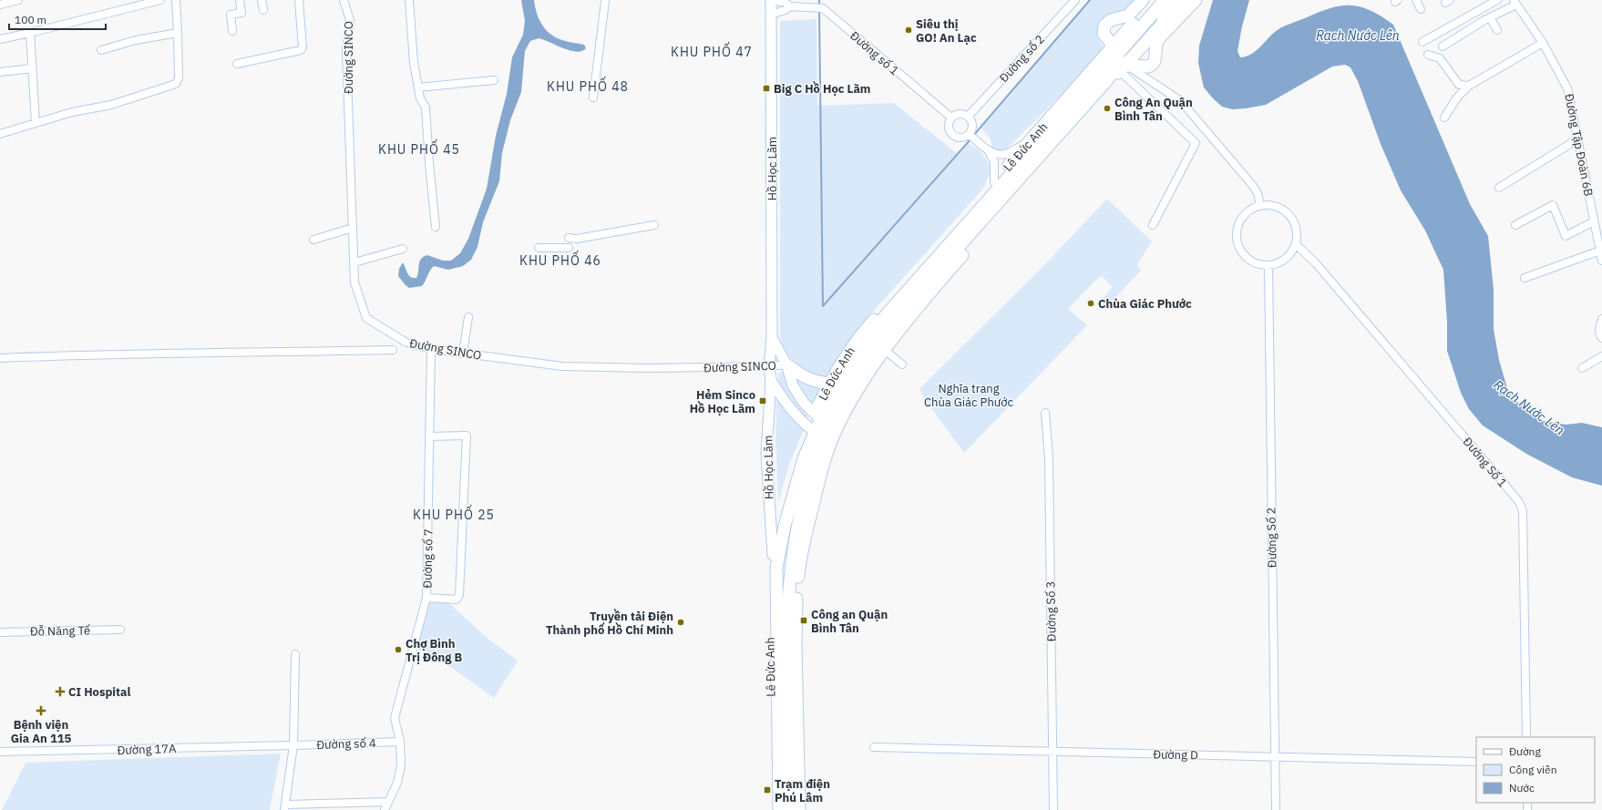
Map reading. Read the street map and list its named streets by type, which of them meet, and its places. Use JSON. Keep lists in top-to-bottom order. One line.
{"streets":{"highway":["Lê Đức Anh"],"main road":["Hồ Học Lãm"],"street":["Đường số 1","Đường SINCO","Đường số 2","Đường Tập Đoàn 6B","Đường Số 1","Đường Số 2","Đường số 7","Đường Số 3","Đỗ Năng Tế","Đường số 4","Đường 17A","Đường D"]},"crossings":[["Đường số 1","Đường số 2"],["Đường số 1","Hồ Học Lãm"],["Đường SINCO","Hồ Học Lãm"],["Đường SINCO","Đường số 7"],["Lê Đức Anh","Hồ Học Lãm"],["Đường Số 1","Đường Số 2"],["Đường Số 2","Đường D"],["Đường số 7","Đường số 4"],["Đường Số 3","Đường D"],["Đường số 4","Đường 17A"]],"districts":["KHU PHỐ 47","KHU PHỐ 48","KHU PHỐ 45","KHU PHỐ 46","KHU PHỐ 25"],"water":["Rạch Nước Lên"],"parks":["Nghĩa trang Chùa Giác Phước"],"places":{"other":["Siêu thị GO! An Lạc","Công An Quận Bình Tân","Chùa Giác Phước","Truyền tải Điện Thành phố Hồ Chí Minh","Chợ Bình Trị Đông B"],"transit":["Big C Hồ Học Lãm","Hẻm Sinco Hồ Học Lãm","Công an Quận Bình Tân","Trạm điện Phú Lâm"],"health":["CI Hospital","Bệnh viện Gia An 115"]},"legend":["Đường","Công viên","Nước"],"scale_bar":"100 m"}
